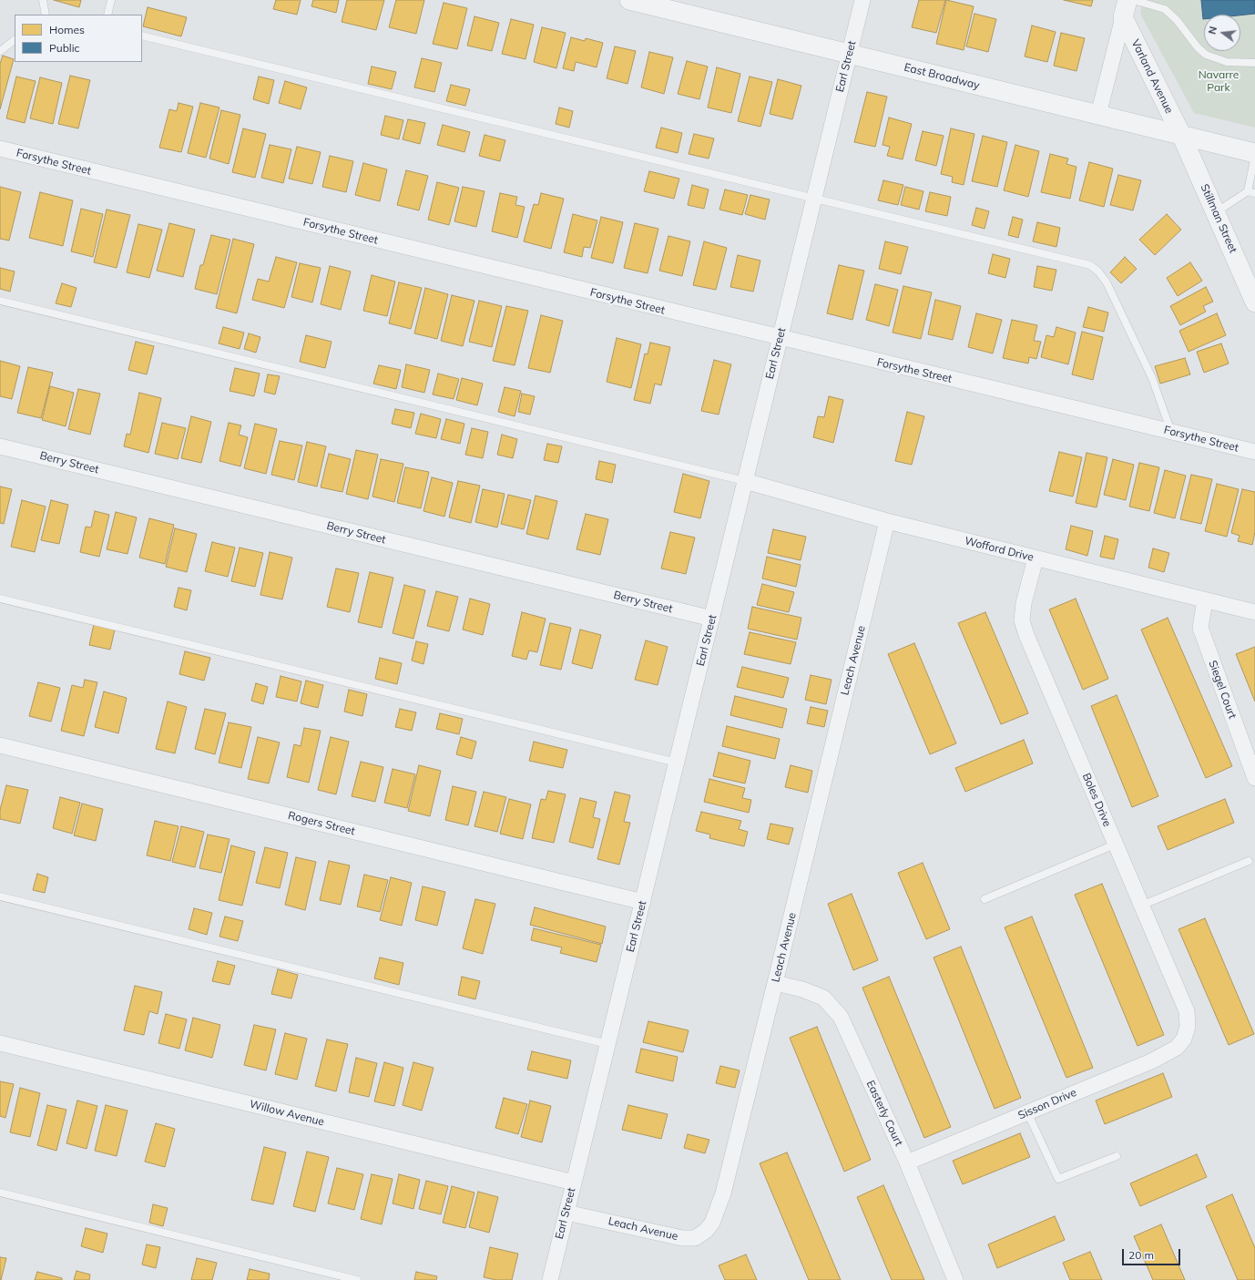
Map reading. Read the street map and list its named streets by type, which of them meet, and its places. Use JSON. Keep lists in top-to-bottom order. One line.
{"streets":{"street":["Earl Street","East Broadway","Varland Avenue","Forsythe Street","Stillman Street","Berry Street","Wofford Drive","Leach Avenue","Siegel Court","Boles Drive","Rogers Street","Sisson Drive","Willow Avenue","Easterly Court"]},"crossings":[["Earl Street","East Broadway"],["Earl Street","Forsythe Street"],["Earl Street","Berry Street"],["Earl Street","Wofford Drive"],["Earl Street","Leach Avenue"],["Earl Street","Rogers Street"],["Earl Street","Willow Avenue"],["East Broadway","Varland Avenue"],["East Broadway","Stillman Street"],["Varland Avenue","Stillman Street"],["Wofford Drive","Leach Avenue"],["Wofford Drive","Siegel Court"],["Wofford Drive","Boles Drive"],["Leach Avenue","Easterly Court"],["Boles Drive","Sisson Drive"],["Sisson Drive","Easterly Court"]],"parks":["Navarre Park"],"legend":["Homes","Public"],"scale_bar":"20 m","north":"left"}
